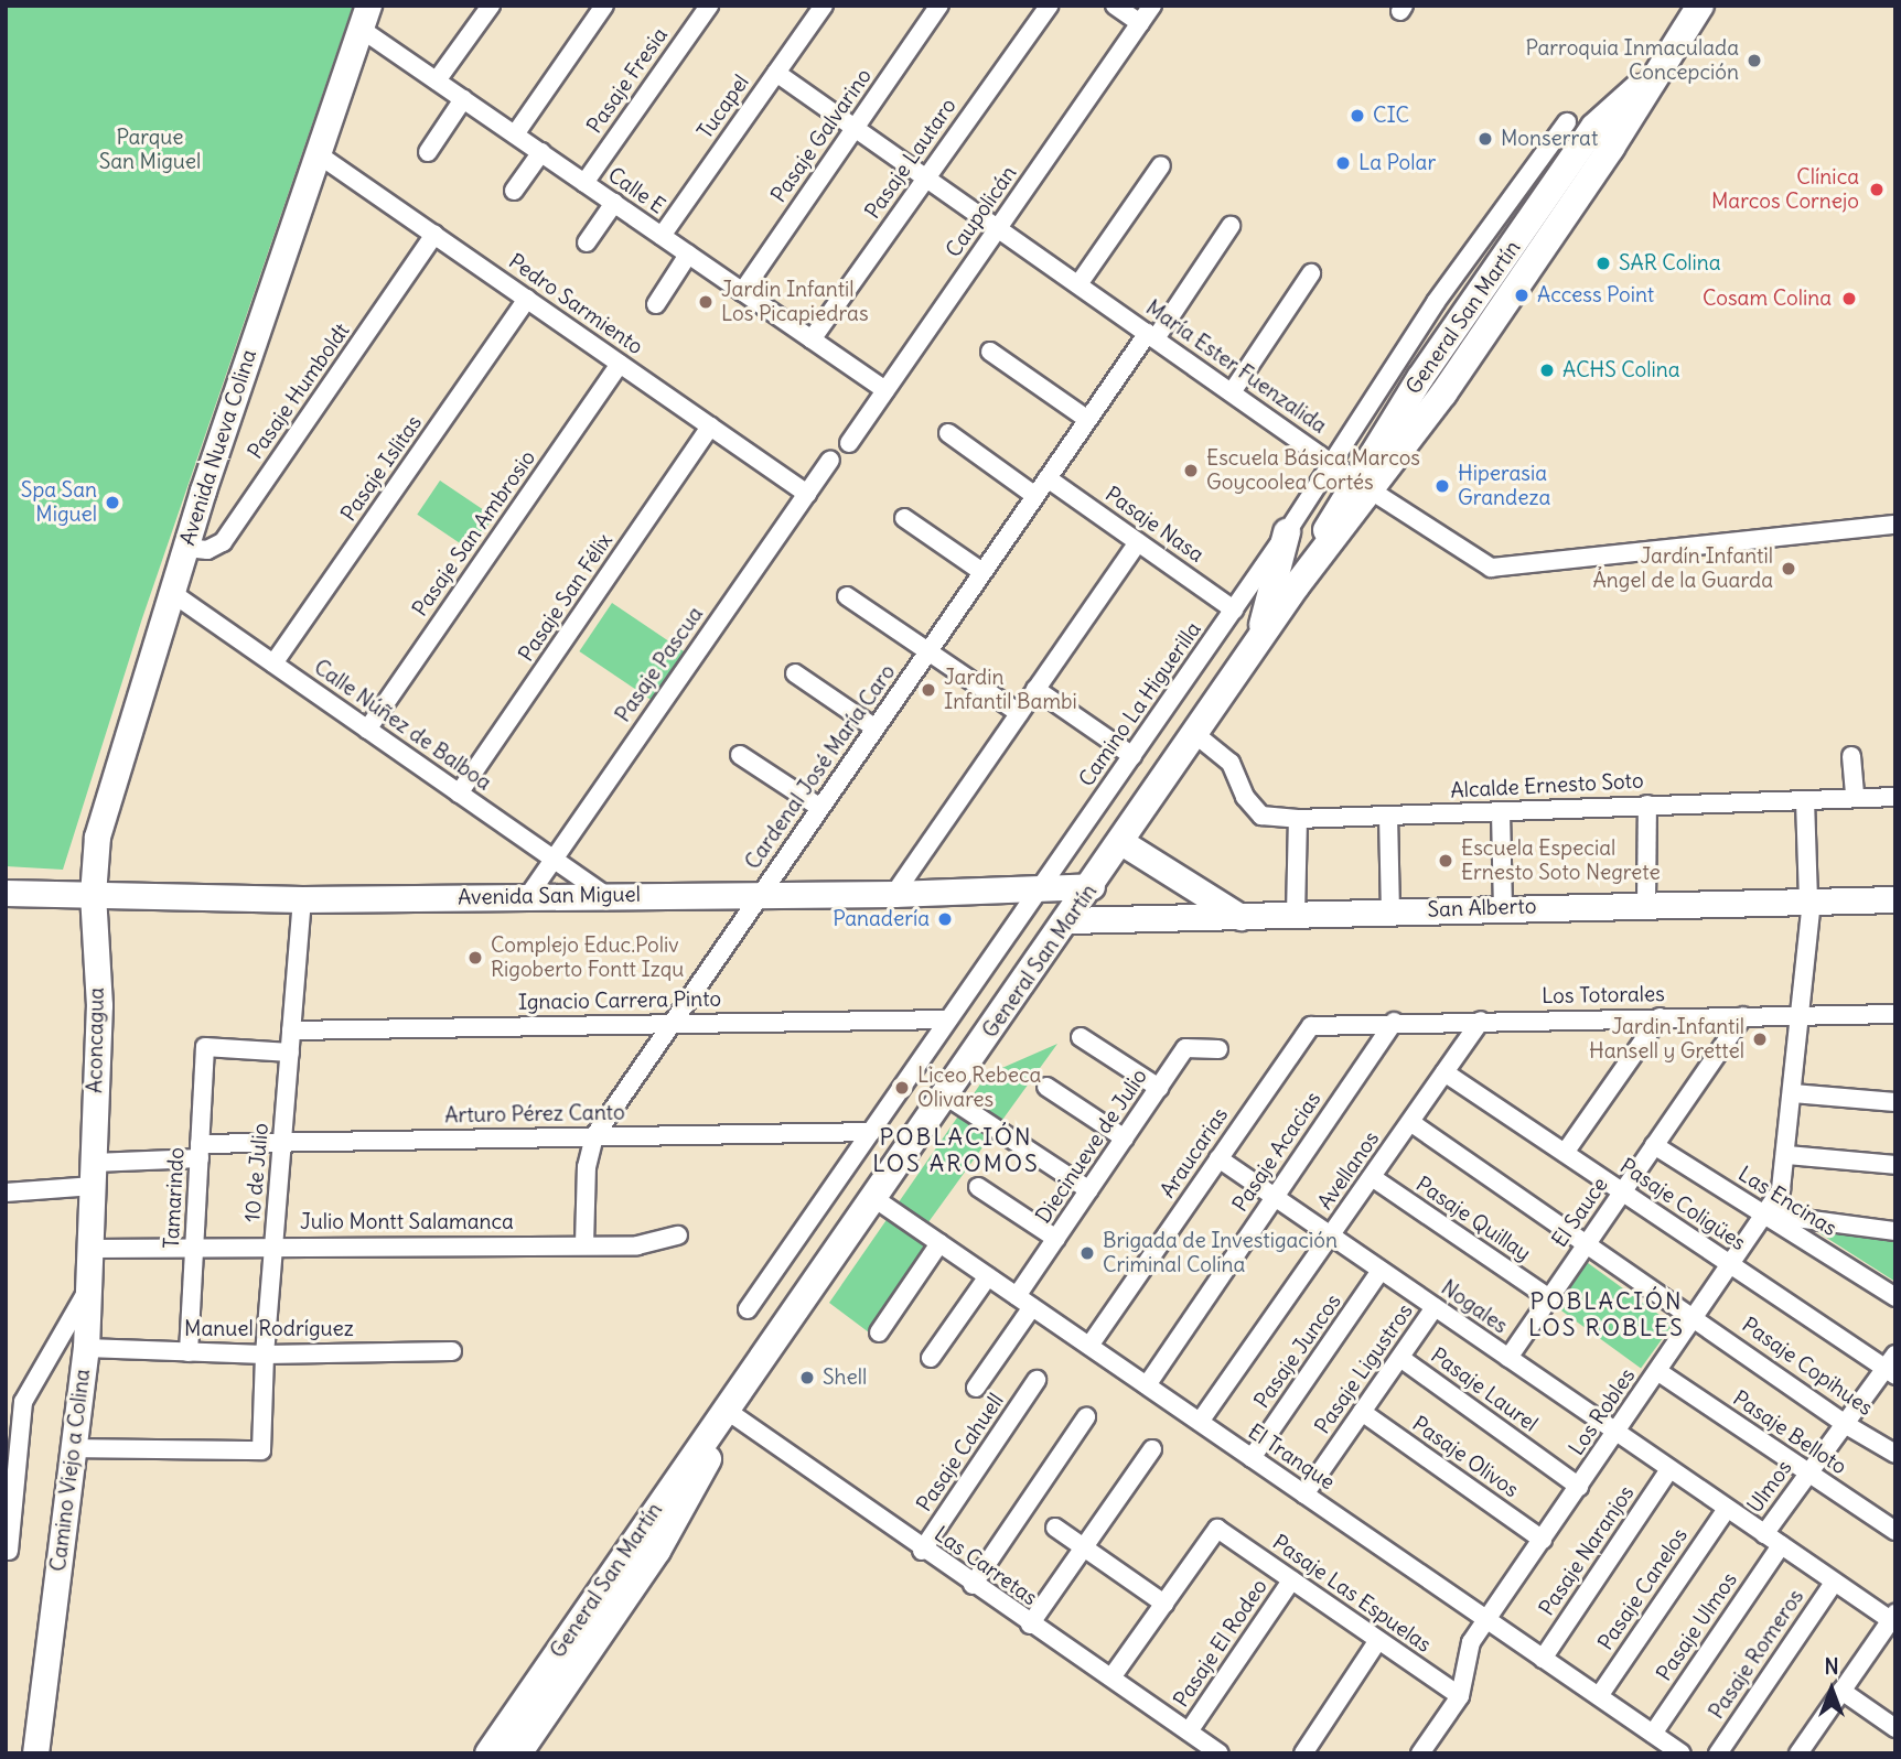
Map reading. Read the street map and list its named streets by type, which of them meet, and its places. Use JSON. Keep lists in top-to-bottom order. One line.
{"streets":{"main road":["General San Martín"],"street":["Pasaje Fresia","Tucapel","Pasaje Galvarino","Pasaje Lautaro","Calle E","Caupolicán","Pedro Sarmiento","María Ester Fuenzalida","Pasaje Humboldt","Avenida Nueva Colina","Pasaje Islitas","Pasaje Nasa","Pasaje San Ambrosio","Pasaje San Félix","Pasaje Pascua","Camino La Higuerilla","Calle Núñez de Balboa","Cardenal José María Caro","Alcalde Ernesto Soto","Avenida San Miguel","San Alberto","Los Totorales","Ignacio Carrera Pinto","Aconcagua","Arturo Pérez Canto","Diecinueve de Julio","Pasaje Acacias","Araucarias","Avellanos","10 de Julio","Tamarindo","Las Encinas","Pasaje Coligües","El Sauce","Pasaje Quillay","Julio Montt Salamanca","Nogales","Manuel Rodríguez","Pasaje Juncos","Pasaje Copihues","Pasaje Ligustros","Pasaje Laurel","Los Robles","Pasaje Belloto","Pasaje Cahuell","El Tranque","Pasaje Olivos","Camino Viejo a Colina","Ulmos","Pasaje Naranjos","Las Carretas","Pasaje Canelos","Pasaje Las Espuelas","Pasaje Ulmos","Pasaje El Rodeo","Pasaje Romeros"]},"crossings":[["Pasaje Fresia","Calle E"],["Tucapel","Calle E"],["Tucapel","María Ester Fuenzalida"],["Pasaje Galvarino","Calle E"],["Pasaje Galvarino","María Ester Fuenzalida"],["Pasaje Lautaro","Calle E"],["Pasaje Lautaro","María Ester Fuenzalida"],["Calle E","Caupolicán"],["Calle E","Avenida Nueva Colina"],["Caupolicán","María Ester Fuenzalida"],["Pedro Sarmiento","Pasaje Humboldt"],["Pedro Sarmiento","Avenida Nueva Colina"],["Pedro Sarmiento","Pasaje Islitas"],["Pedro Sarmiento","Pasaje San Ambrosio"],["Pedro Sarmiento","Pasaje San Félix"],["Pedro Sarmiento","Pasaje Pascua"],["General San Martín","María Ester Fuenzalida"],["General San Martín","Camino La Higuerilla"],["General San Martín","Alcalde Ernesto Soto"],["General San Martín","Avenida San Miguel"],["General San Martín","San Alberto"],["General San Martín","El Tranque"],["General San Martín","Las Carretas"],["María Ester Fuenzalida","Camino La Higuerilla"],["María Ester Fuenzalida","Cardenal José María Caro"],["Pasaje Humboldt","Avenida Nueva Colina"],["Avenida Nueva Colina","Calle Núñez de Balboa"],["Avenida Nueva Colina","Avenida San Miguel"],["Avenida Nueva Colina","Aconcagua"],["Pasaje Islitas","Calle Núñez de Balboa"],["Pasaje Nasa","Camino La Higuerilla"],["Pasaje Nasa","Cardenal José María Caro"],["Pasaje San Ambrosio","Calle Núñez de Balboa"],["Pasaje San Félix","Calle Núñez de Balboa"],["Pasaje Pascua","Calle Núñez de Balboa"],["Pasaje Pascua","Avenida San Miguel"],["Camino La Higuerilla","Avenida San Miguel"],["Camino La Higuerilla","Ignacio Carrera Pinto"],["Camino La Higuerilla","Arturo Pérez Canto"],["Calle Núñez de Balboa","Avenida San Miguel"],["Cardenal José María Caro","Avenida San Miguel"],["Cardenal José María Caro","Ignacio Carrera Pinto"],["Cardenal José María Caro","Arturo Pérez Canto"],["Cardenal José María Caro","Julio Montt Salamanca"],["Alcalde Ernesto Soto","Los Robles"],["Avenida San Miguel","Aconcagua"],["Avenida San Miguel","10 de Julio"],["San Alberto","Los Robles"],["Los Totorales","Pasaje Acacias"],["Los Totorales","Araucarias"],["Los Totorales","Avellanos"],["Los Totorales","El Sauce"],["Los Totorales","Los Robles"],["Ignacio Carrera Pinto","10 de Julio"],["Aconcagua","Arturo Pérez Canto"],["Aconcagua","Camino Viejo a Colina"],["Arturo Pérez Canto","10 de Julio"],["Arturo Pérez Canto","Tamarindo"],["Arturo Pérez Canto","Camino Viejo a Colina"],["Diecinueve de Julio","El Tranque"],["Pasaje Acacias","Nogales"],["Pasaje Acacias","El Tranque"],["Araucarias","Nogales"],["Araucarias","El Tranque"],["Avellanos","Pasaje Coligües"],["Avellanos","Pasaje Quillay"],["Avellanos","Nogales"],["Avellanos","El Tranque"],["10 de Julio","Tamarindo"],["10 de Julio","Julio Montt Salamanca"],["10 de Julio","Manuel Rodríguez"],["10 de Julio","Camino Viejo a Colina"],["Tamarindo","Julio Montt Salamanca"],["Tamarindo","Manuel Rodríguez"],["Las Encinas","El Sauce"],["Las Encinas","Los Robles"],["Pasaje Coligües","El Sauce"],["Pasaje Coligües","Los Robles"],["Pasaje Coligües","Ulmos"],["El Sauce","Pasaje Quillay"],["El Sauce","Nogales"],["El Sauce","Pasaje Copihues"],["Julio Montt Salamanca","Camino Viejo a Colina"],["Nogales","Pasaje Juncos"],["Nogales","Pasaje Ligustros"],["Nogales","Los Robles"],["Nogales","Ulmos"],["Nogales","Pasaje Naranjos"],["Nogales","Pasaje Canelos"],["Nogales","Pasaje Ulmos"],["Nogales","Pasaje Romeros"],["Manuel Rodríguez","Camino Viejo a Colina"],["Pasaje Juncos","El Tranque"],["Pasaje Copihues","Los Robles"],["Pasaje Copihues","Ulmos"],["Pasaje Ligustros","Pasaje Laurel"],["Pasaje Ligustros","El Tranque"],["Pasaje Ligustros","Pasaje Olivos"],["Pasaje Laurel","Los Robles"],["Los Robles","Pasaje Belloto"],["Los Robles","El Tranque"],["Los Robles","Pasaje Olivos"],["Los Robles","Pasaje Las Espuelas"],["Pasaje Belloto","Ulmos"],["Pasaje Cahuell","Las Carretas"],["El Tranque","Pasaje Naranjos"],["El Tranque","Pasaje Canelos"],["El Tranque","Pasaje Ulmos"],["Las Carretas","Pasaje El Rodeo"],["Pasaje Las Espuelas","Pasaje El Rodeo"]],"districts":["POBLACIÓN LOS AROMOS","POBLACIÓN LOS ROBLES"],"parks":["Parque San Miguel"],"places":["Parroquia Inmaculada Concepción","CIC","Monserrat","La Polar","Clínica Marcos Cornejo","SAR Colina","Access Point","Cosam Colina","Jardin Infantil Los Picapiedras","ACHS Colina","Escuela Básica Marcos Goycoolea Cortés","Hiperasia Grandeza","Spa San Miguel","Jardín Infantil Ángel de la Guarda","Jardin Infantil Bambi","Escuela Especial Ernesto Soto Negrete","Panadería","Complejo Educ.Poliv Rigoberto Fontt Izqu","Jardin Infantil Hansell y Grettel","Liceo Rebeca Olivares","Brigada de Investigación Criminal Colina","Shell"],"north":"top"}
